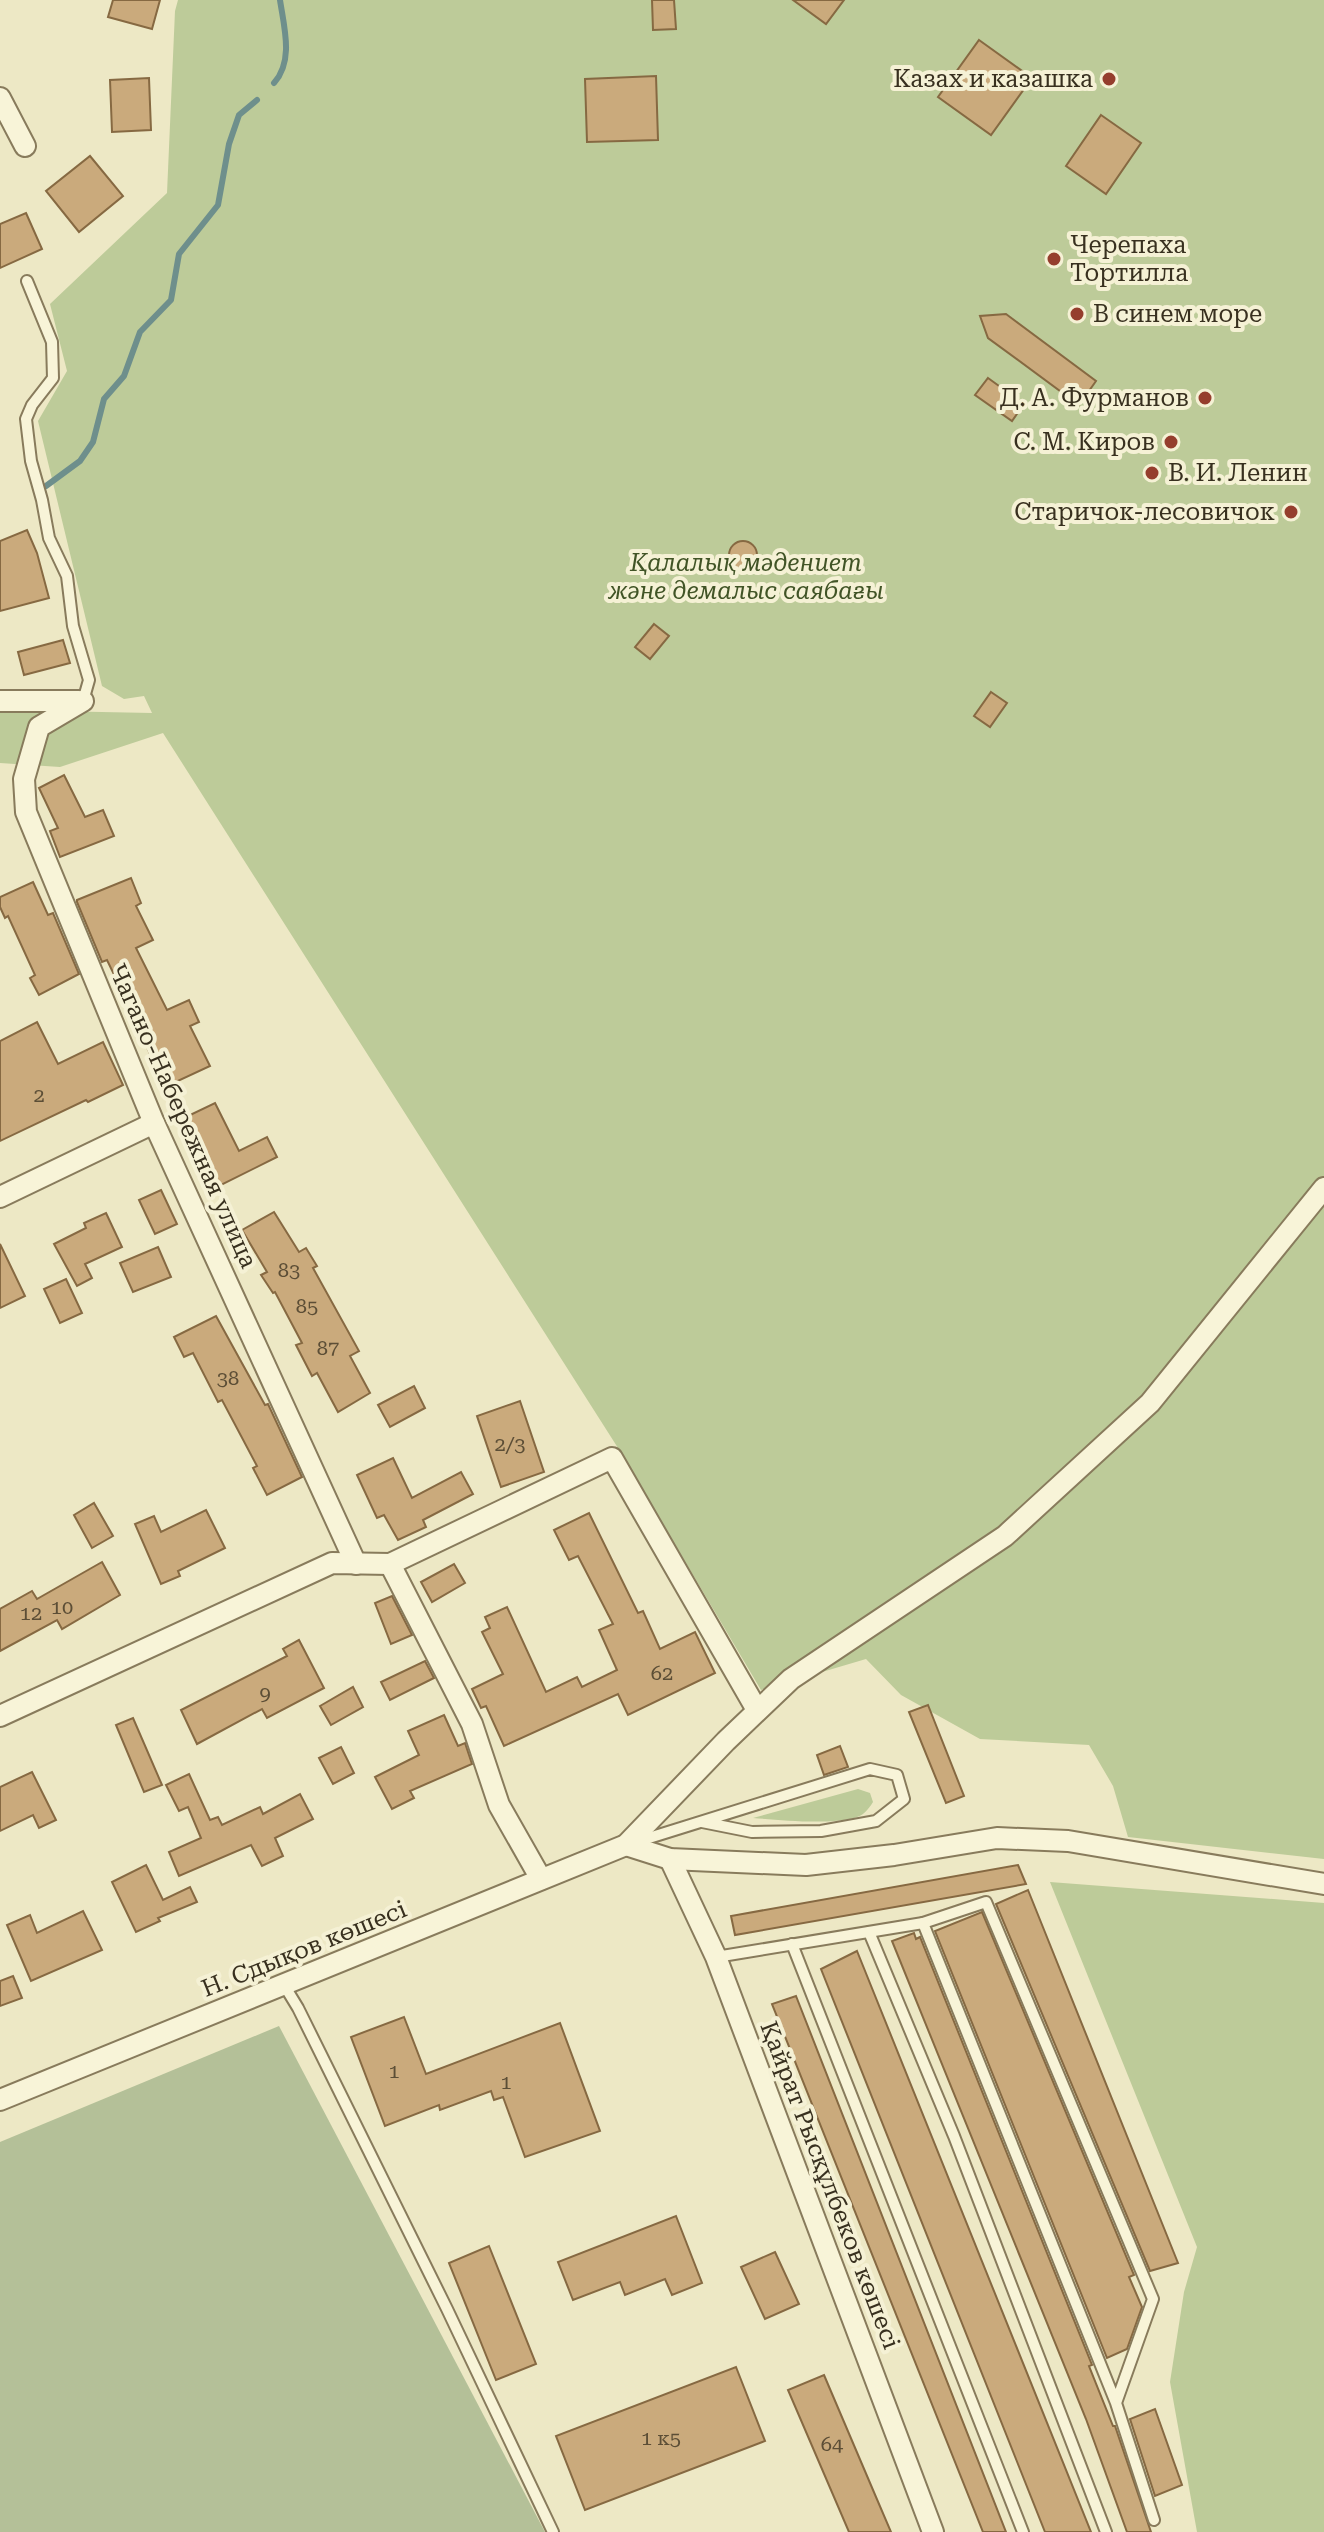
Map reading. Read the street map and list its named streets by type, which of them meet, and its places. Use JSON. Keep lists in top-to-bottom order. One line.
{"streets":{"street":["Чагано-Набережная улица","Н. Сдықов көшесі","Қайрат Рысқұлбеков көшесі"]},"parks":["Қалалық мәдениет және демалыс саябағы"],"places":["Казах и казашка","Черепаха Тортилла","В синем море","Д. А. Фурманов","С. М. Киров","В. И. Ленин","Старичок-лесовичок"],"house_numbers":["2","83","85","87","38","2/3","10","12","62","9","1","1","1 к5","64"]}
